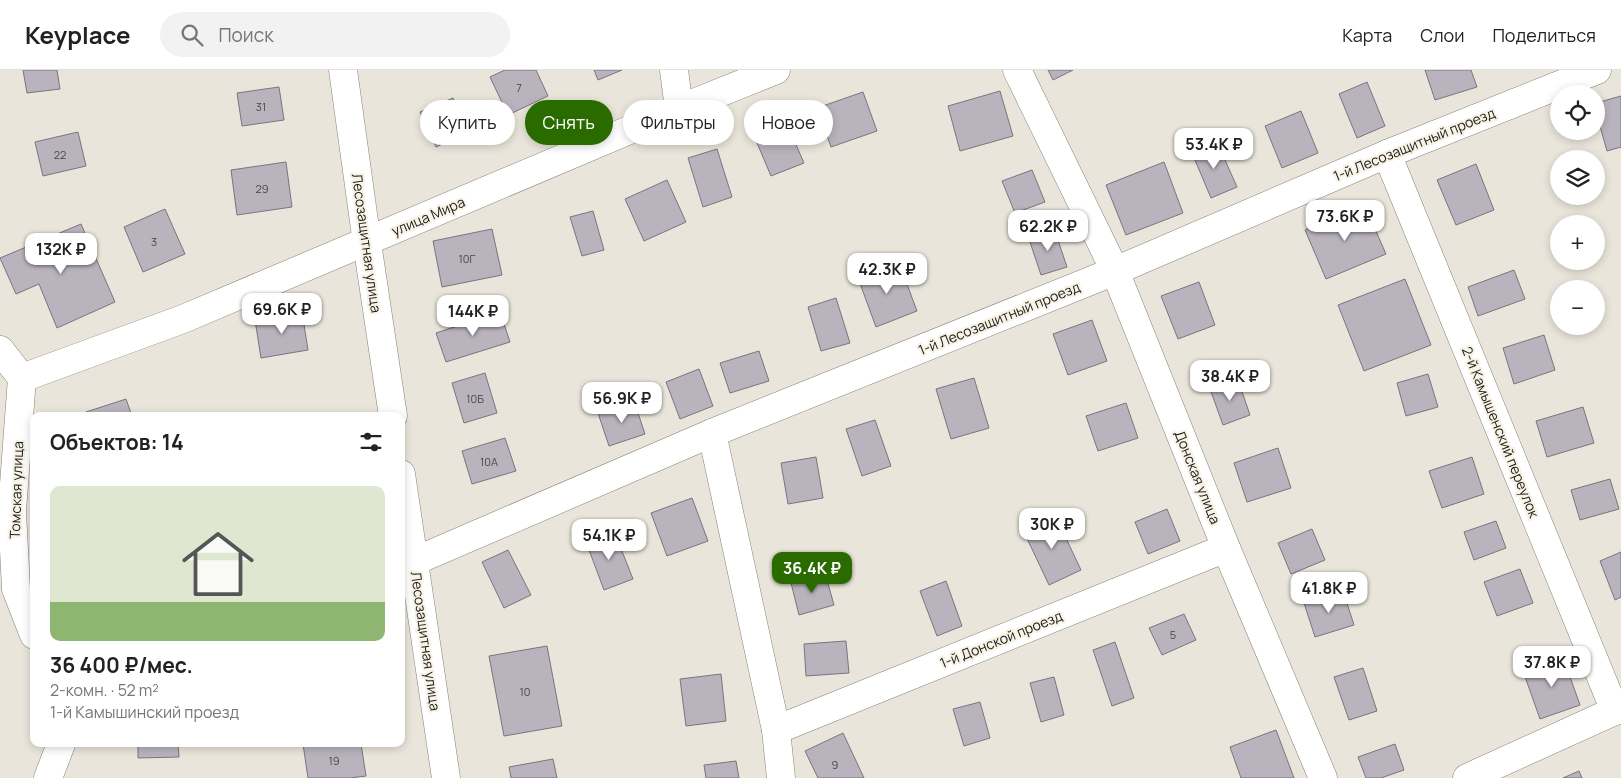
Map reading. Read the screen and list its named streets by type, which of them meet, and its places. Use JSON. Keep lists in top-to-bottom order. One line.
{"streets":{"street":["1-й Лесозащитный проезд","улица Мира","Лесозащитная улица","2-й Камышенский переулок","Донская улица","Томская улица","1-й Донской проезд"]},"crossings":[["1-й Лесозащитный проезд","Лесозащитная улица"],["1-й Лесозащитный проезд","2-й Камышенский переулок"],["1-й Лесозащитный проезд","Донская улица"],["улица Мира","Лесозащитная улица"],["улица Мира","Томская улица"],["Донская улица","1-й Донской проезд"]],"house_numbers":["7","31","22","29","3","10Г","10Б","10А","5","10","19","9"],"page":{"header":"Keyplace","search":"Поиск","nav":["Карта","Слои","Поделиться"],"map_buttons":["+","−"],"chip":["Купить","Снять","Фильтры","Новое"],"price":["53.4K ₽","73.6K ₽","62.2K ₽","132K ₽","42.3K ₽","69.6K ₽","144K ₽","38.4K ₽","56.9K ₽","30K ₽","54.1K ₽","36.4K ₽","41.8K ₽","37.8K ₽"],"heading":"Объектов: 14","list":[{"name":"36 400 ₽/мес.","note":"2-комн. · 52 m² · 1-й Камышинский проезд"}]}}
